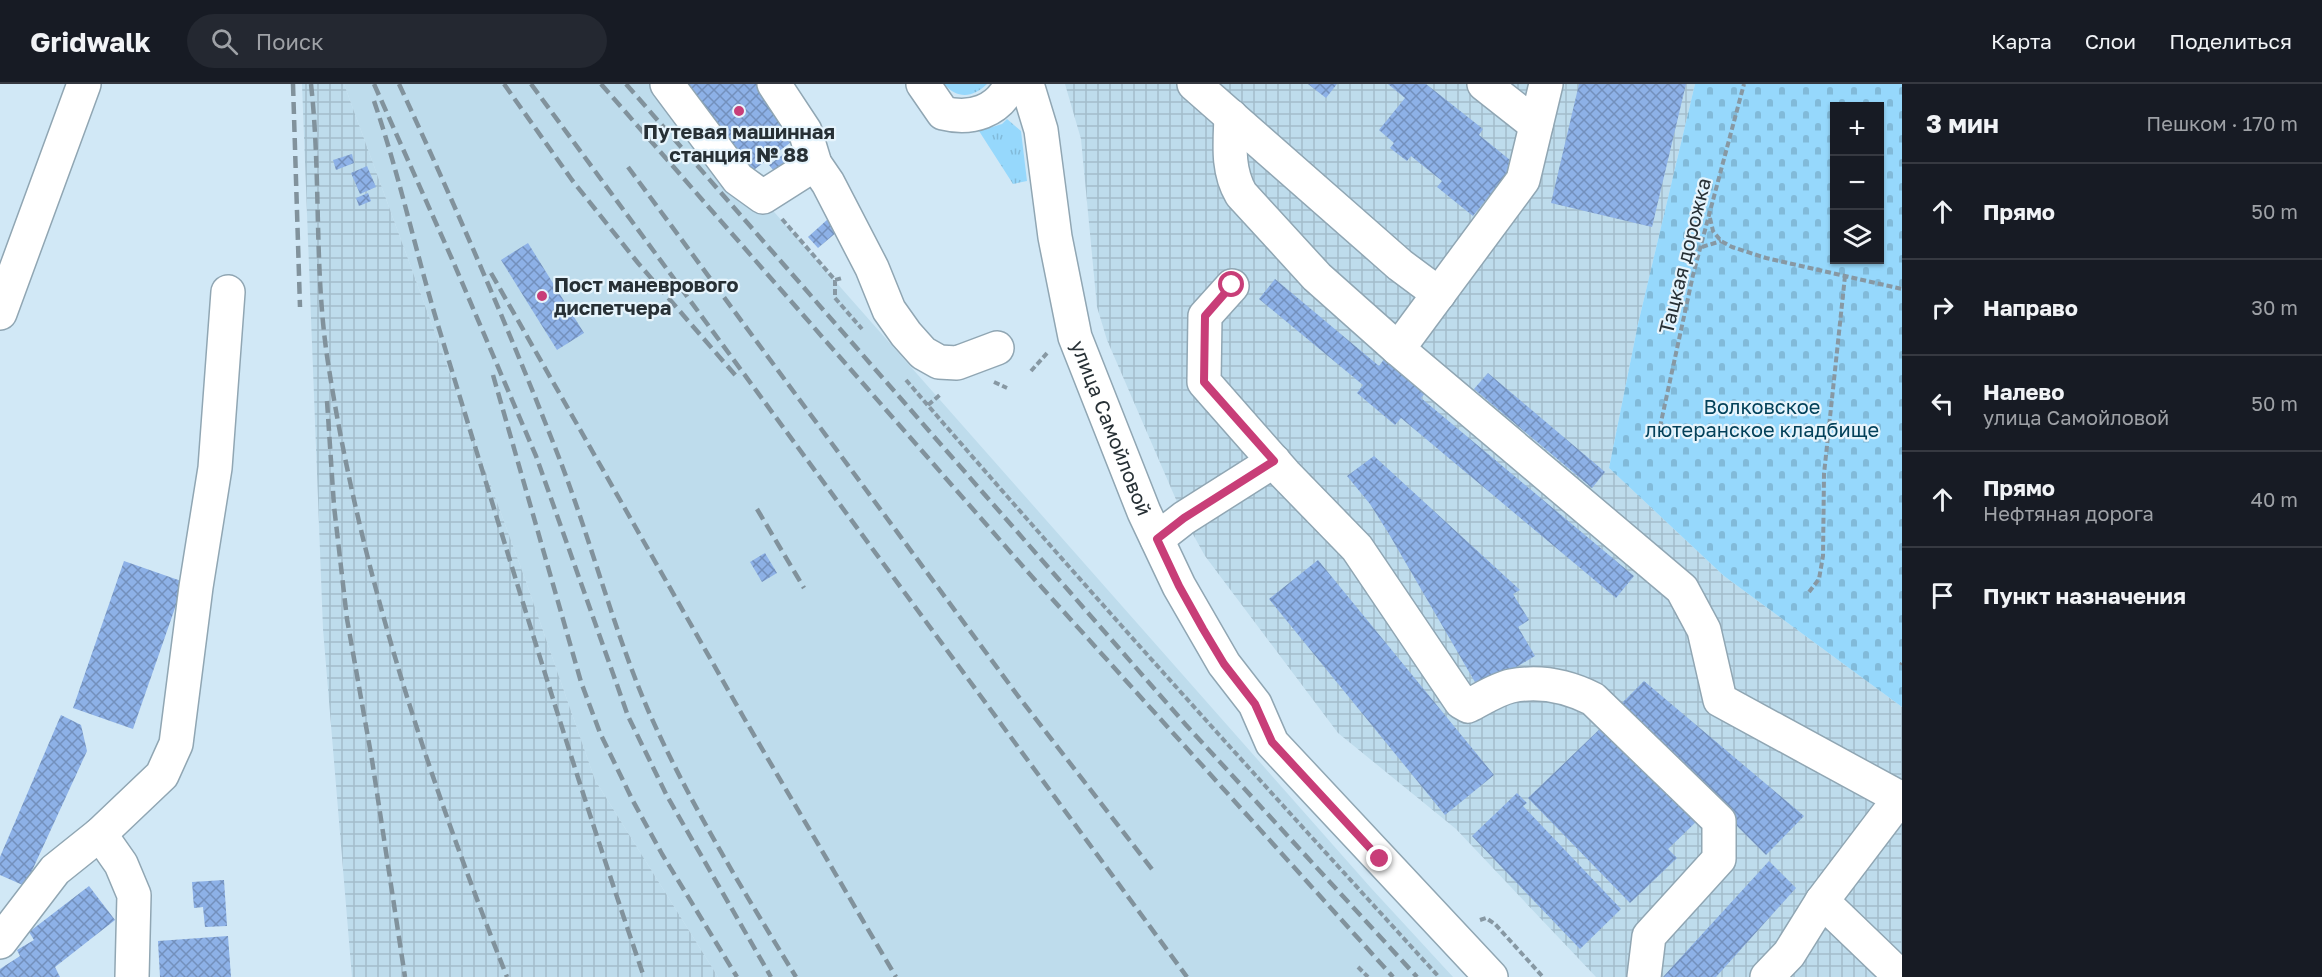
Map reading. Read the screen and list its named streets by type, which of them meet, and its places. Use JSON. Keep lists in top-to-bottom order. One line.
{"streets":{"street":["улица Самойловой"],"path":["Тацкая дорожка"]},"parks":["Волковское лютеранское кладбище"],"places":["Путевая машинная станция № 88","Пост маневрового диспетчера"],"page":{"header":"Gridwalk","search":"Поиск","nav":["Карта","Слои","Поделиться"],"heading":["3 мин","Пешком · 170 m"],"map_buttons":["+","−"],"list":[["Прямо","50 m"],["Направо","30 m"],["Налево","улица Самойловой","50 m"],["Прямо","Нефтяная дорога","40 m"],"Пункт назначения"]}}
